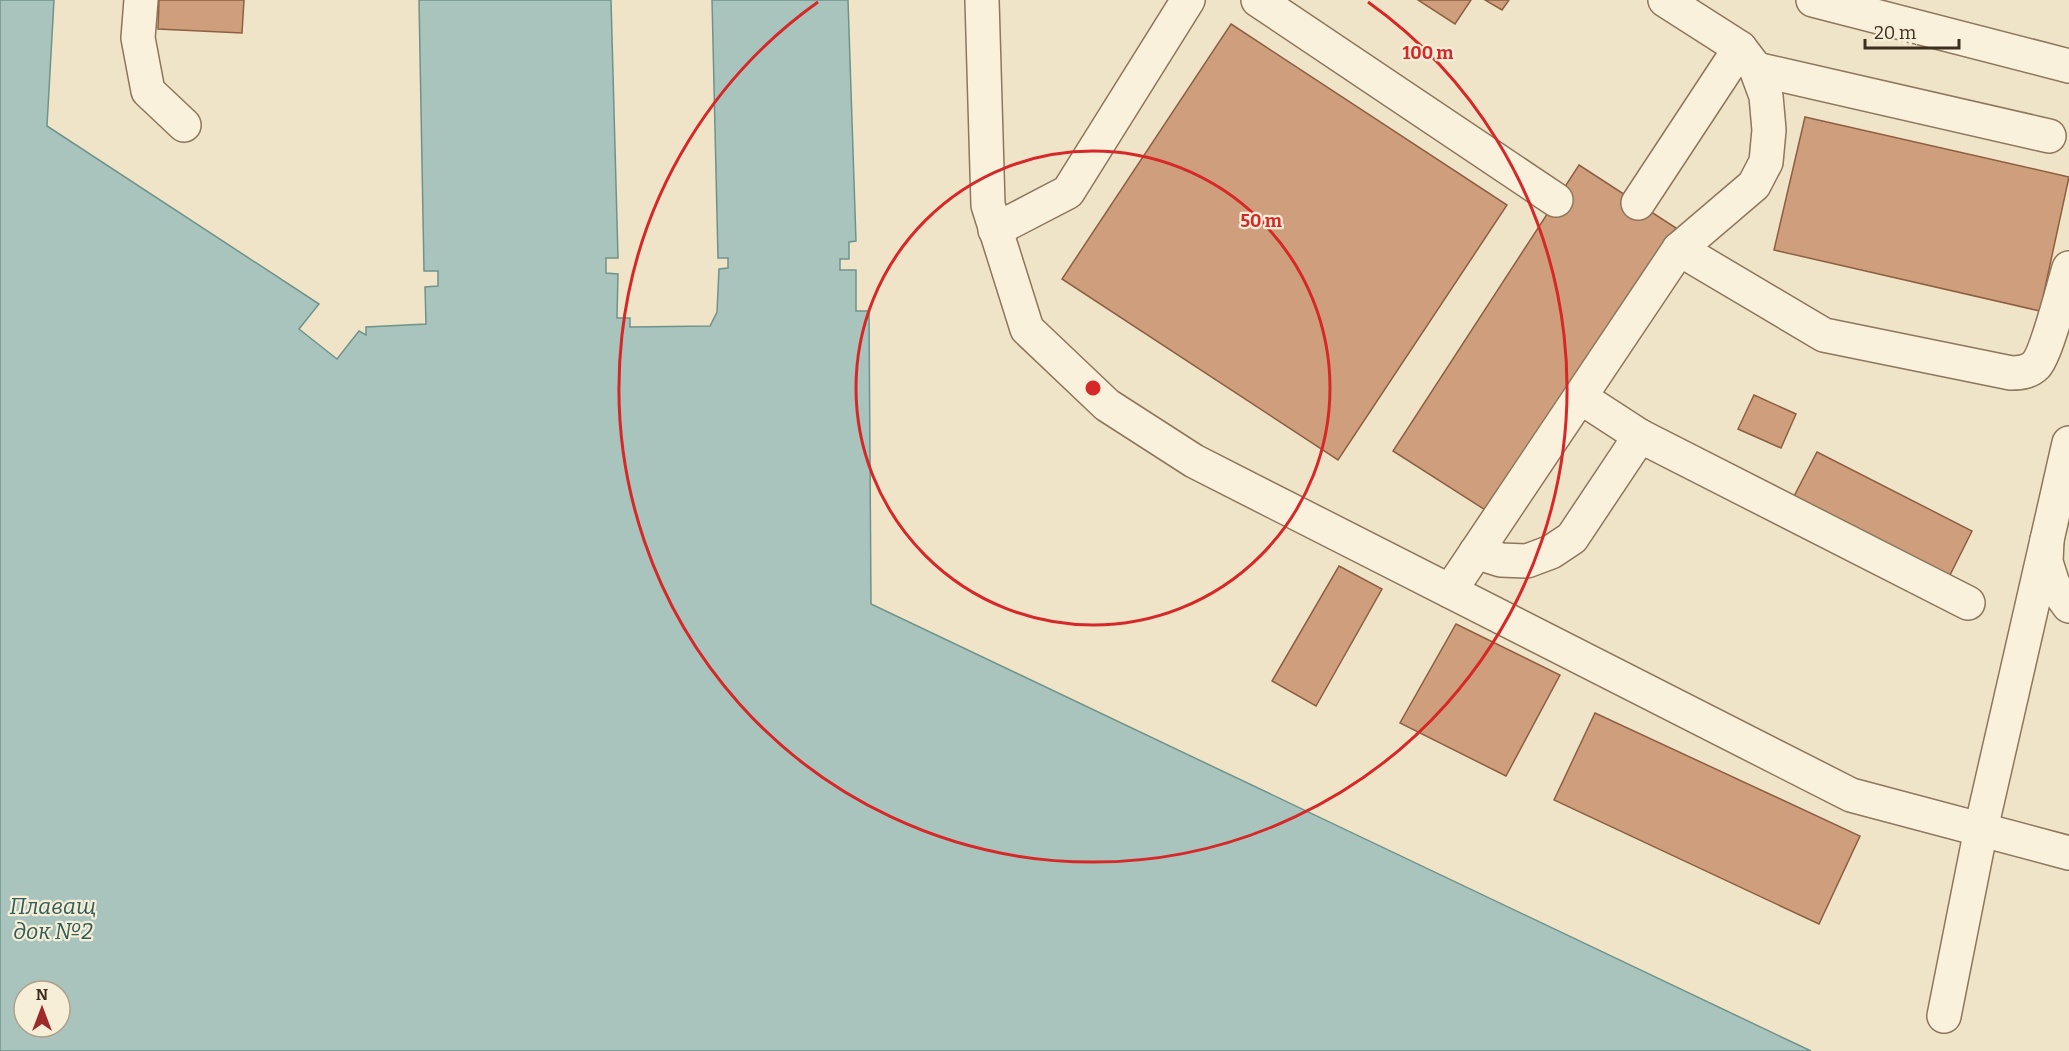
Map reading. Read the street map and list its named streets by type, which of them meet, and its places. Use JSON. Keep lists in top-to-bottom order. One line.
{"water":["Плаващ док №2"],"scale_bar":"20 m","north":"top","rings":["100 m","50 m"]}
